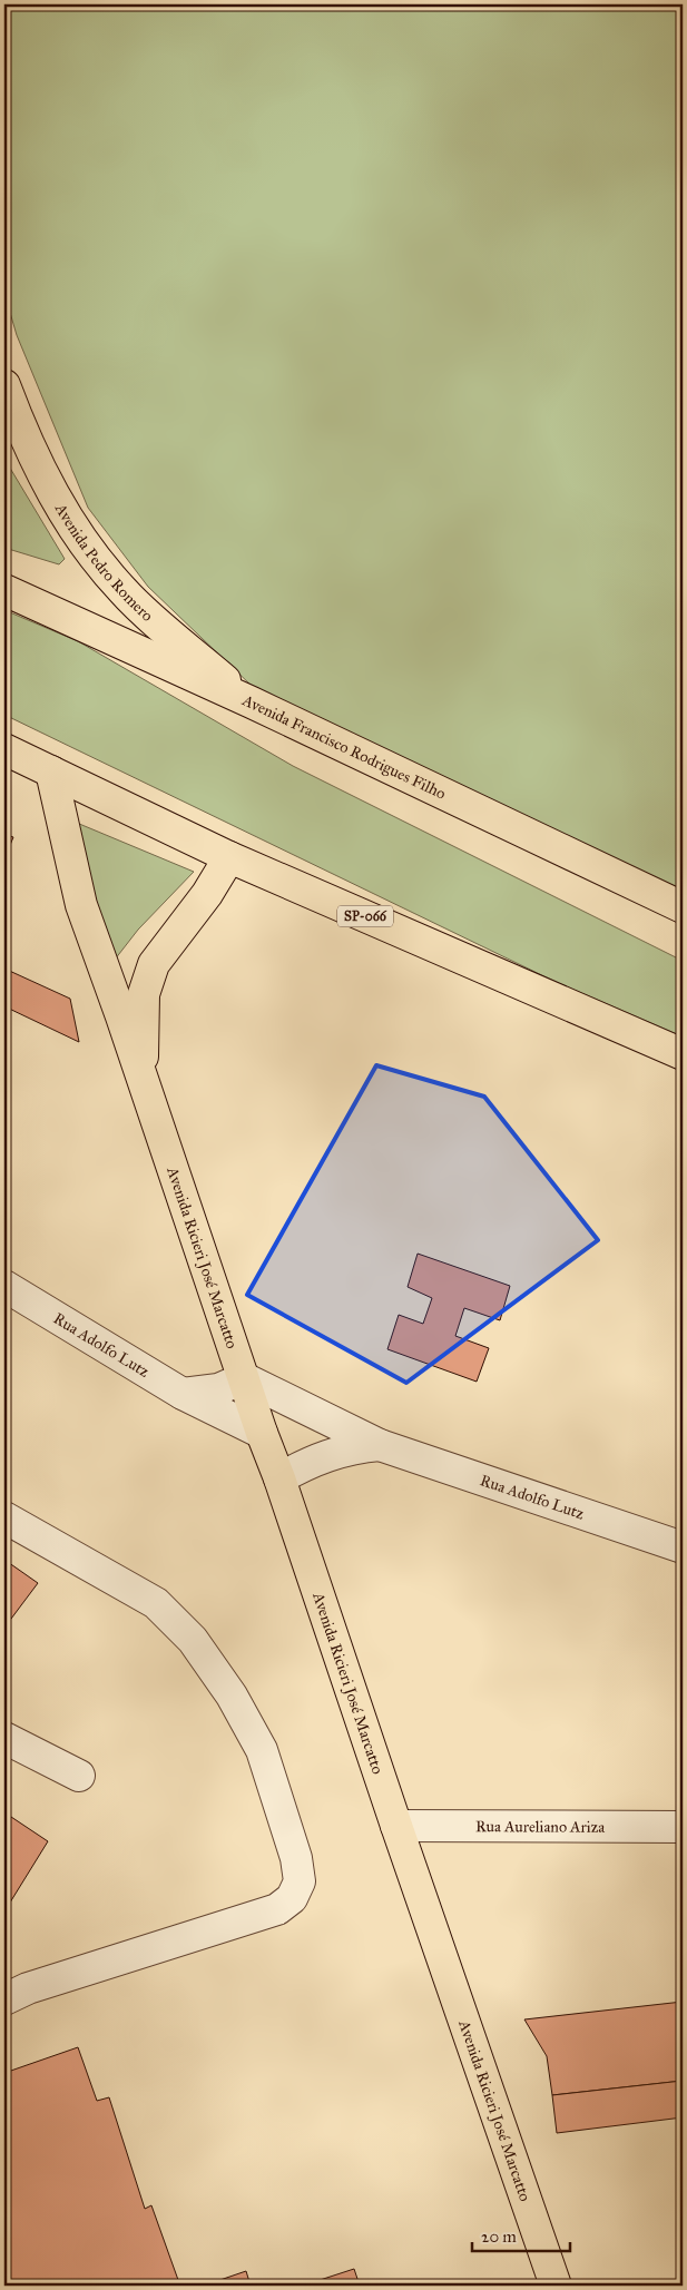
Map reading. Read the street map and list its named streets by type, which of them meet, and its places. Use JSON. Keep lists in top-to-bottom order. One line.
{"streets":{"main road":["Avenida Pedro Romero","Avenida Francisco Rodrigues Filho","SP-066","Avenida Ricieri José Marcatto"],"street":["Rua Adolfo Lutz","Rua Aureliano Ariza"]},"crossings":[["Avenida Pedro Romero","Avenida Francisco Rodrigues Filho"],["SP-066","Avenida Ricieri José Marcatto"],["Avenida Ricieri José Marcatto","Rua Adolfo Lutz"],["Avenida Ricieri José Marcatto","Rua Aureliano Ariza"]],"scale_bar":"20 m"}
